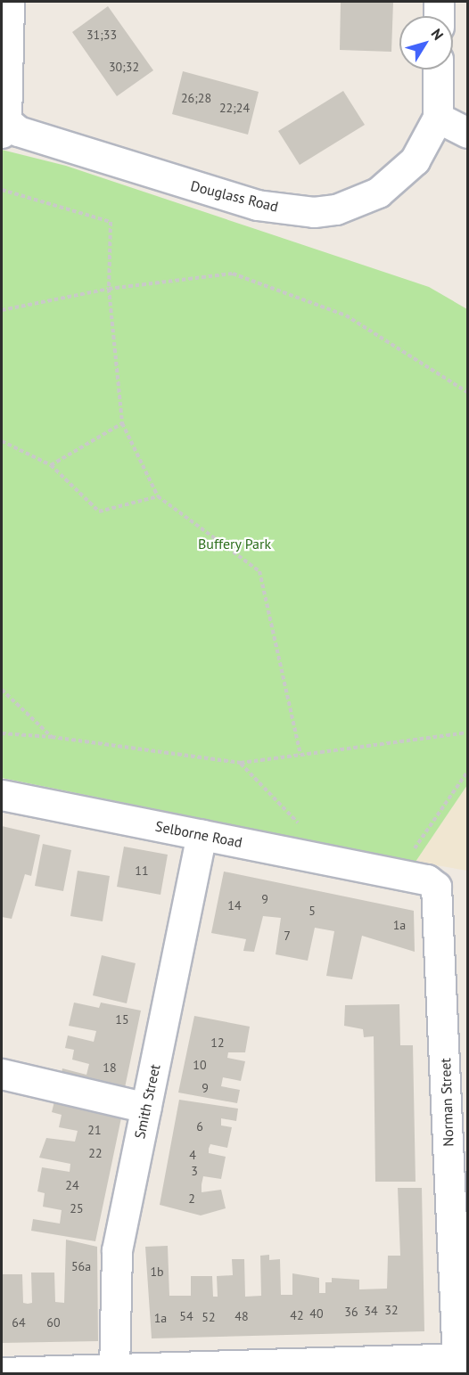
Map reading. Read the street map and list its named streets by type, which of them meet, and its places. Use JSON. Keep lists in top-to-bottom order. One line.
{"streets":{"street":["Douglass Road","Selborne Road","Smith Street","Norman Street"]},"crossings":[["Selborne Road","Smith Street"],["Selborne Road","Norman Street"]],"parks":["Buffery Park"],"house_numbers":["31;33","30;32","26;28","22;24","11","9","14","5","1a","7","15","12","10","18","9","6","21","22","4","3","24","2","25","56a","1b","32","34","36","40","42","54","48","52","1a","64","60"],"north":"top right"}
